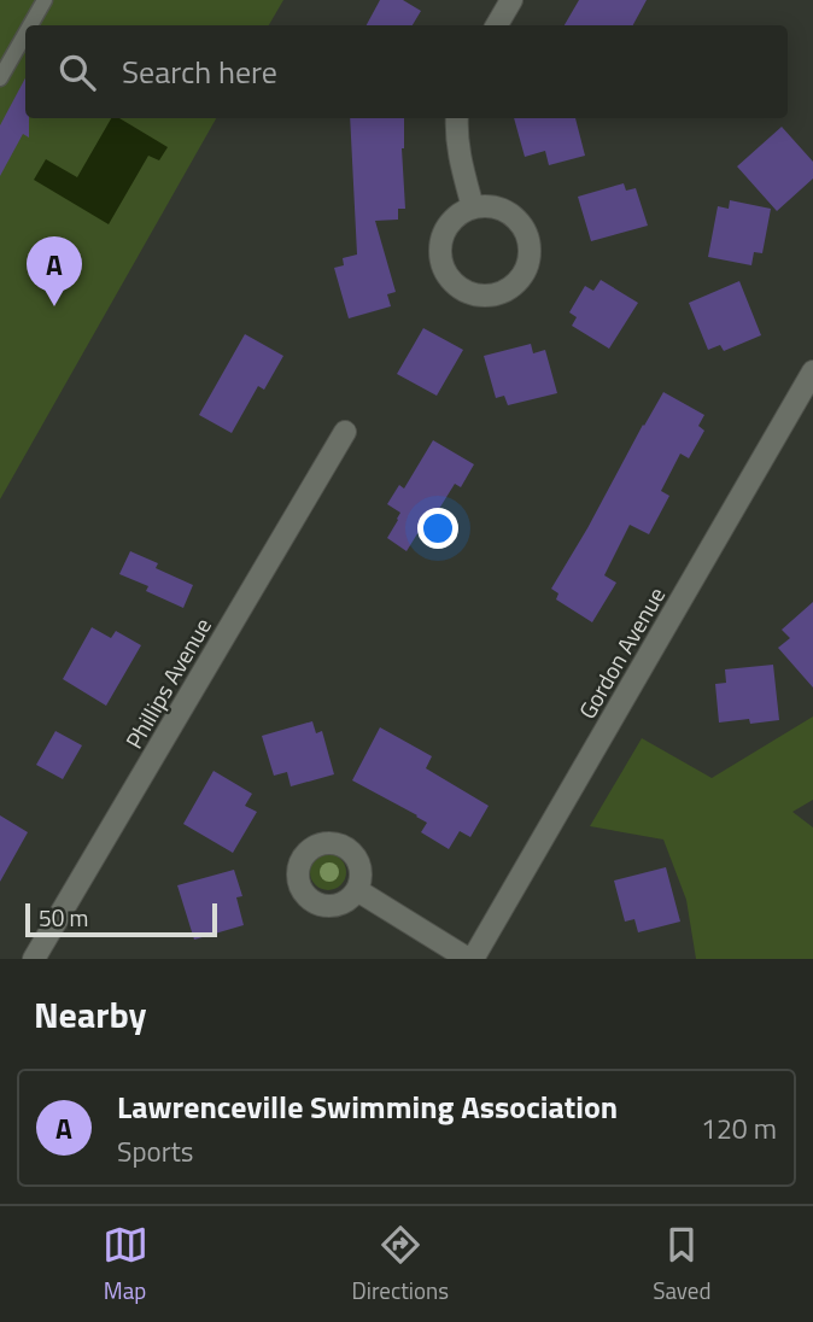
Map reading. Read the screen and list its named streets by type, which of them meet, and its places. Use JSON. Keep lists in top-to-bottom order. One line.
{"streets":{"street":["Gordon Avenue","Phillips Avenue"]},"scale_bar":"50 m","page":{"search":"Search here","pins":"A","scale":"50 m","heading":"Nearby","list":[{"mark":"A","name":"Lawrenceville Swimming Association","note":"Sports","value":"120 m"}],"nav":["Map","Directions","Saved"]}}
